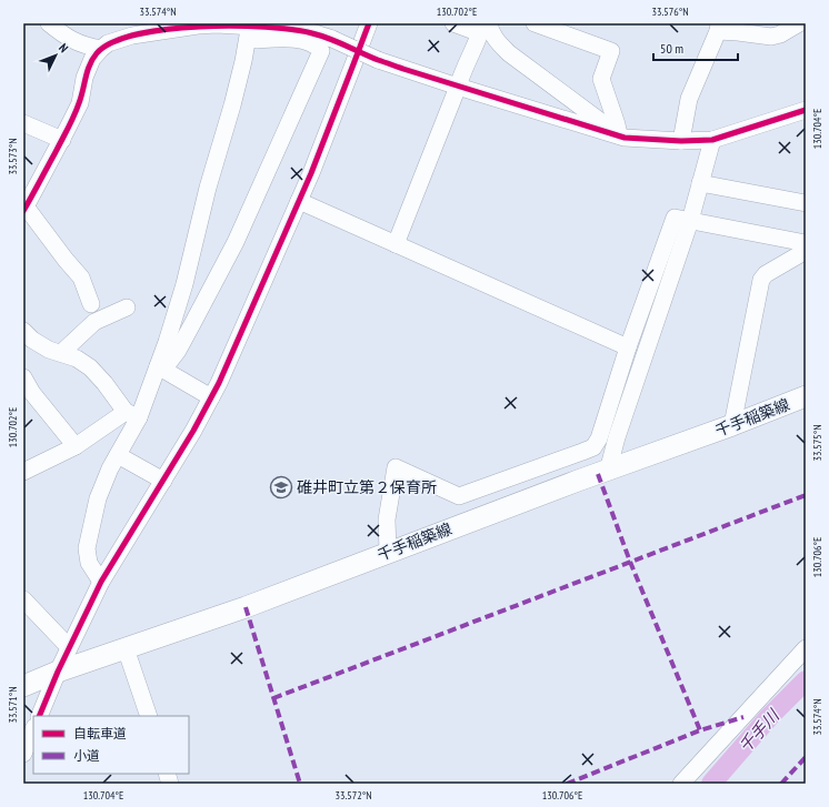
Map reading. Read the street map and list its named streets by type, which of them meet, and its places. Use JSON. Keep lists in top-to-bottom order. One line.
{"streets":{"main road":["千手稲築線"]},"water":["千手川"],"places":{"school or university":["碓井町立第２保育所"]},"legend":["自転車道","小道"],"scale_bar":"50 m","north":"top right","coordinates":["33.574°N","130.702°E","33.576°N","130.704°E","33.573°N","33.575°N","130.706°E","33.571°N","33.572°N"]}
